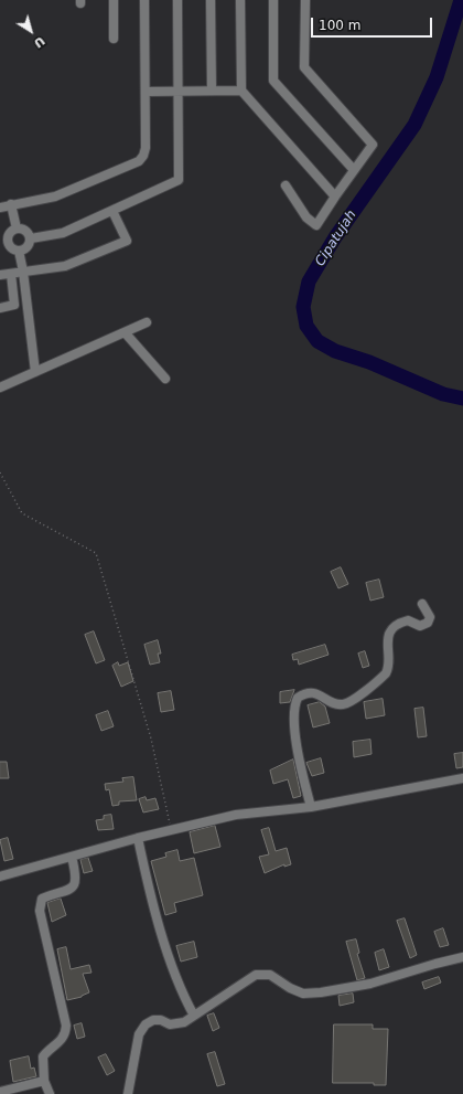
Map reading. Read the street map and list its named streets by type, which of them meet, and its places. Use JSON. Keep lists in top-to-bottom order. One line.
{"water":["Cipatujah"],"scale_bar":"100 m","north":"bottom right"}
